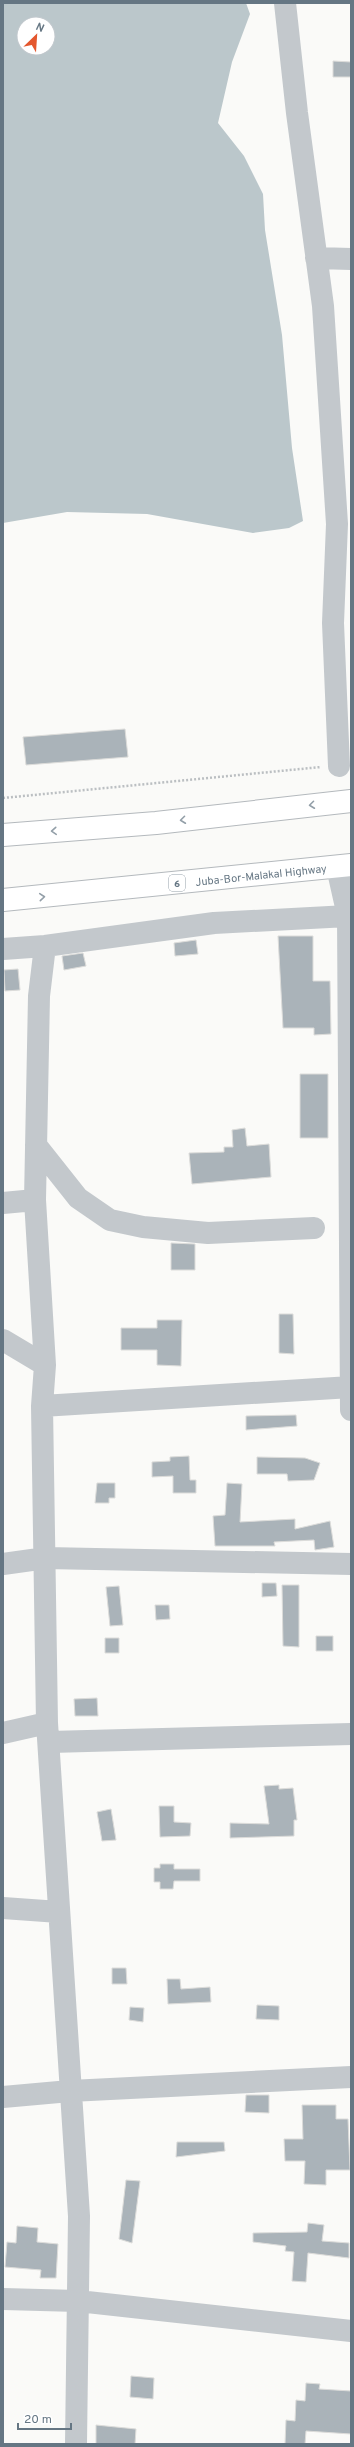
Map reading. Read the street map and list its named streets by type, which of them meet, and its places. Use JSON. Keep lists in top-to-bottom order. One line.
{"streets":{"highway":["Juba-Bor-Malakal Highway","6"]},"scale_bar":"20 m","north":"top right"}
